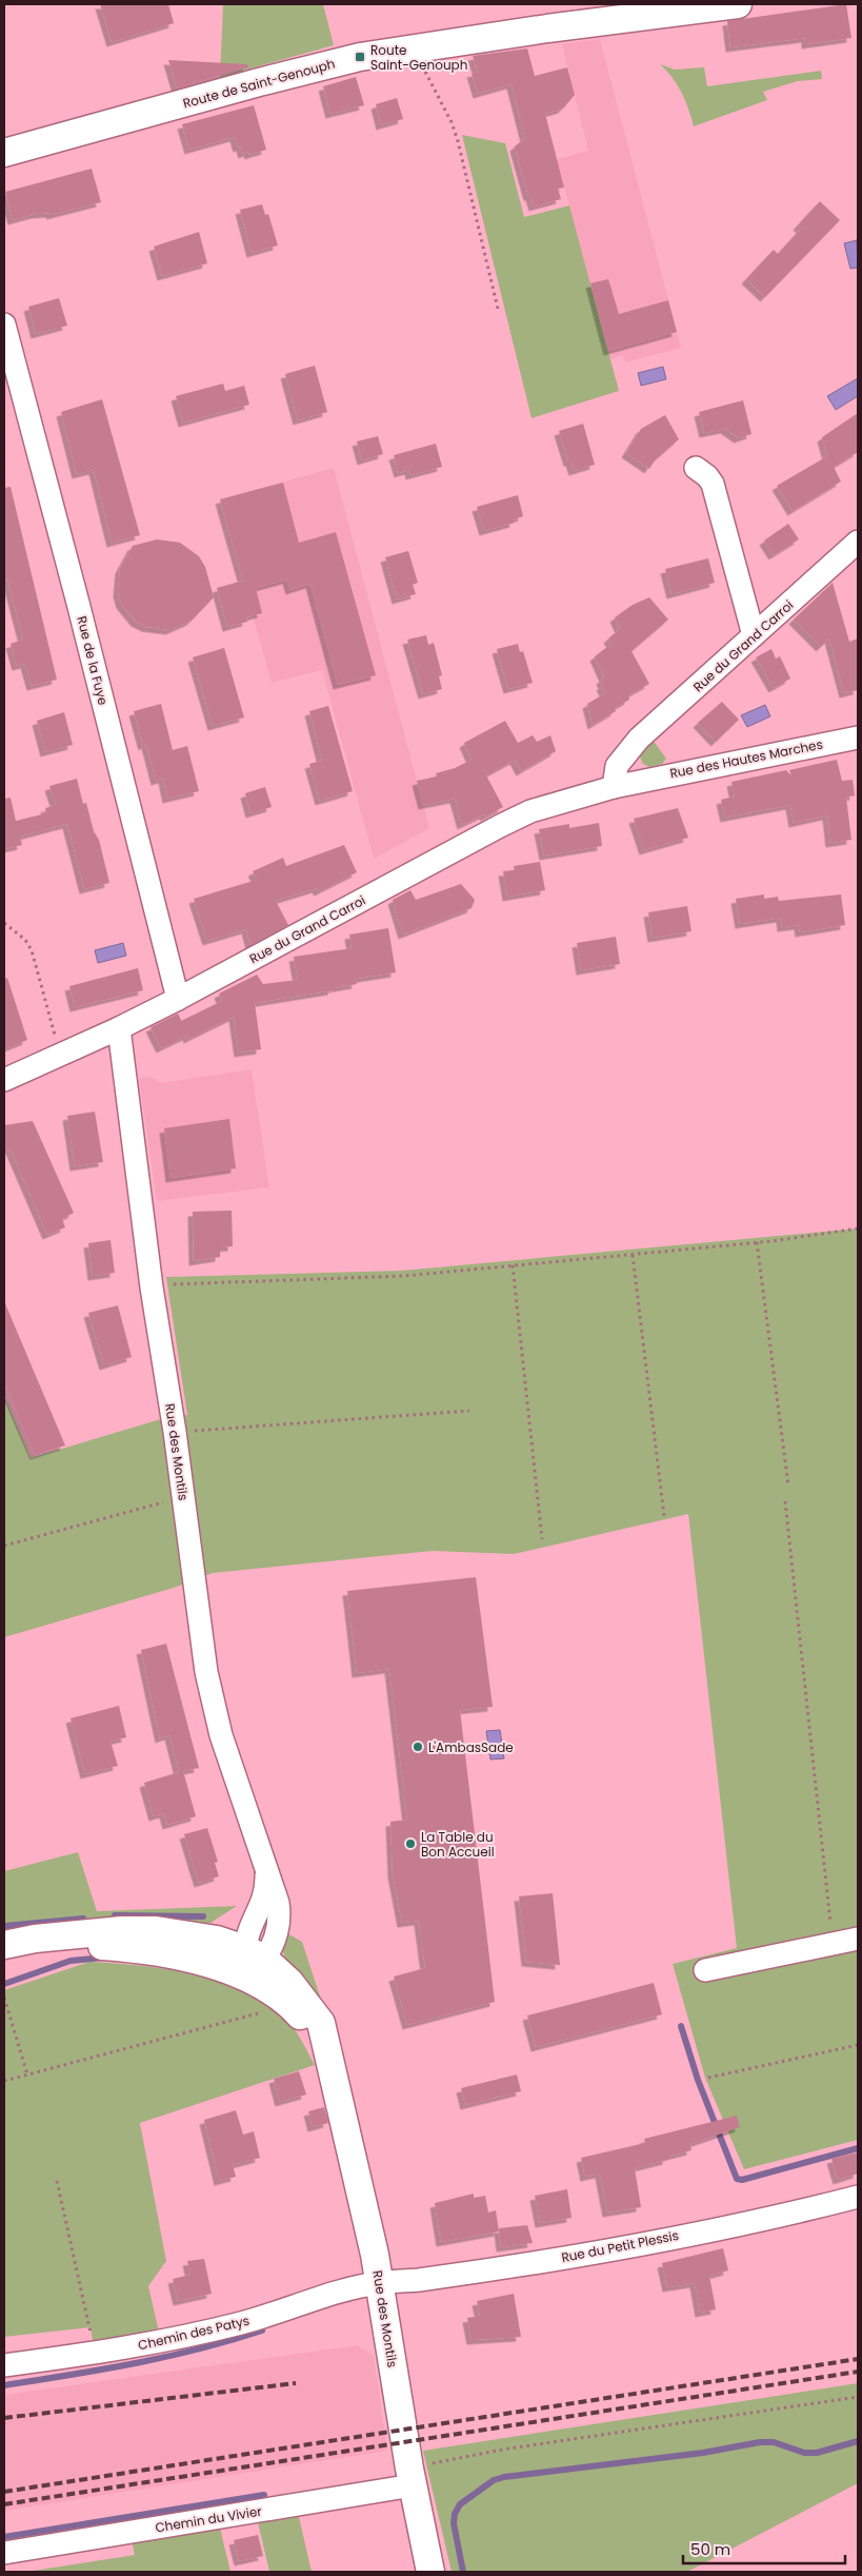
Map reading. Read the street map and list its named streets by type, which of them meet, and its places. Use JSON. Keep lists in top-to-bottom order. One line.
{"streets":{"street":["Route de Saint-Genouph","Rue du Grand Carroi","Rue de la Fuye","Rue des Hautes Marches","Rue des Montils","Rue du Petit Plessis","Chemin des Patys","Chemin du Vivier"]},"crossings":[["Rue du Grand Carroi","Rue de la Fuye"],["Rue du Grand Carroi","Rue des Hautes Marches"],["Rue du Grand Carroi","Rue des Montils"],["Rue des Montils","Rue du Petit Plessis"],["Rue des Montils","Chemin des Patys"],["Rue des Montils","Chemin du Vivier"],["Rue du Petit Plessis","Chemin des Patys"]],"places":{"transit":["Route Saint-Genouph"],"other":["L'AmbasSade","La Table du Bon Accueil"]},"scale_bar":"50 m"}
